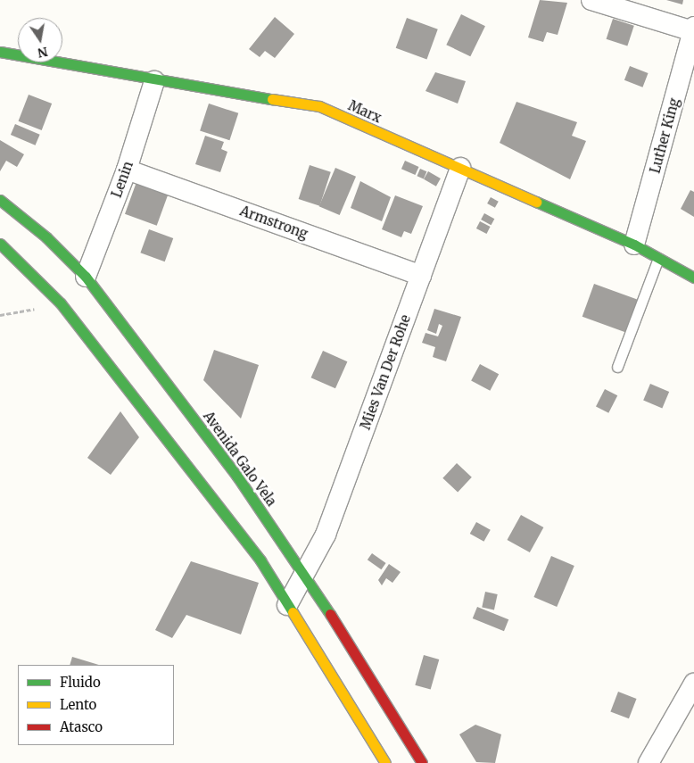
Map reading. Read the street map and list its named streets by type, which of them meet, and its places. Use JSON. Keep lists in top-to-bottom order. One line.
{"streets":{"main road":["Marx","Avenida Galo Vela"],"street":["Luther King","Lenin","Armstrong","Mies Van Der Rohe"]},"crossings":[["Marx","Luther King"],["Marx","Lenin"],["Marx","Mies Van Der Rohe"],["Lenin","Armstrong"],["Lenin","Avenida Galo Vela"],["Armstrong","Mies Van Der Rohe"],["Mies Van Der Rohe","Avenida Galo Vela"]],"legend":["Fluido","Lento","Atasco"],"north":"bottom"}
